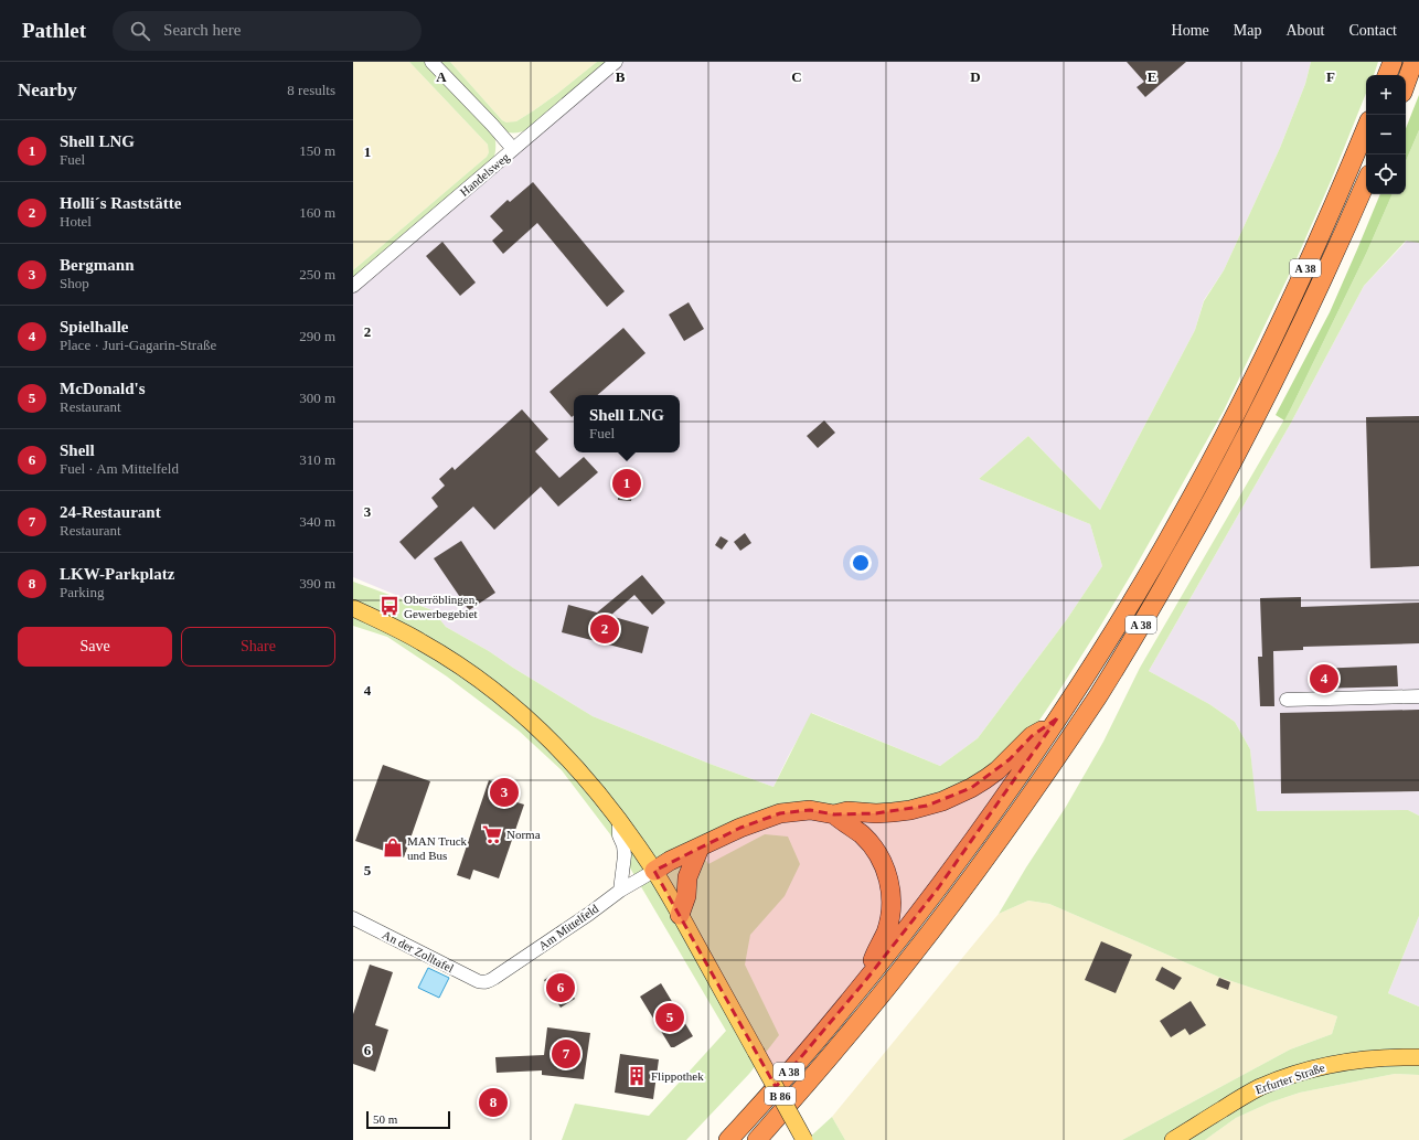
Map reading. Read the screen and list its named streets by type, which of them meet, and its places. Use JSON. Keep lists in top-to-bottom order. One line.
{"streets":{"highway":["A 38"],"main road":["Erfurter Straße","B 86"],"street":["Handelsweg","Am Mittelfeld","An der Zolltafel"]},"crossings":[["Am Mittelfeld","An der Zolltafel"],["Am Mittelfeld","B 86"]],"places":{"bus stop":["Oberröblingen, Gewerbegebiet"],"supermarket":["Norma"],"shop":["MAN Truck und Bus"],"building":["Flippothek"]},"scale_bar":"50 m","page":{"header":"Pathlet","search":"Search here","nav":["Home","Map","About","Contact"],"heading":["Nearby","8 results"],"map_buttons":["+","−"],"list":[{"mark":"1","name":"Shell LNG","note":"Fuel","value":"150 m"},{"mark":"2","name":"Holli´s Raststätte","note":"Hotel","value":"160 m"},{"mark":"3","name":"Bergmann","note":"Shop","value":"250 m"},{"mark":"4","name":"Spielhalle","note":"Place · Juri-Gagarin-Straße","value":"290 m"},{"mark":"5","name":"McDonald's","note":"Restaurant","value":"300 m"},{"mark":"6","name":"Shell","note":"Fuel · Am Mittelfeld","value":"310 m"},{"mark":"7","name":"24-Restaurant","note":"Restaurant","value":"340 m"},{"mark":"8","name":"LKW-Parkplatz","note":"Parking","value":"390 m"}],"popup":["Shell LNG","Fuel"],"pins":["1","2","4","3","6","5","7","8"],"buttons":["Save","Share"],"scale":"50 m"},"grid":{"columns":["A","B","C","D","E","F"],"rows":["1","2","3","4","5","6"]}}
